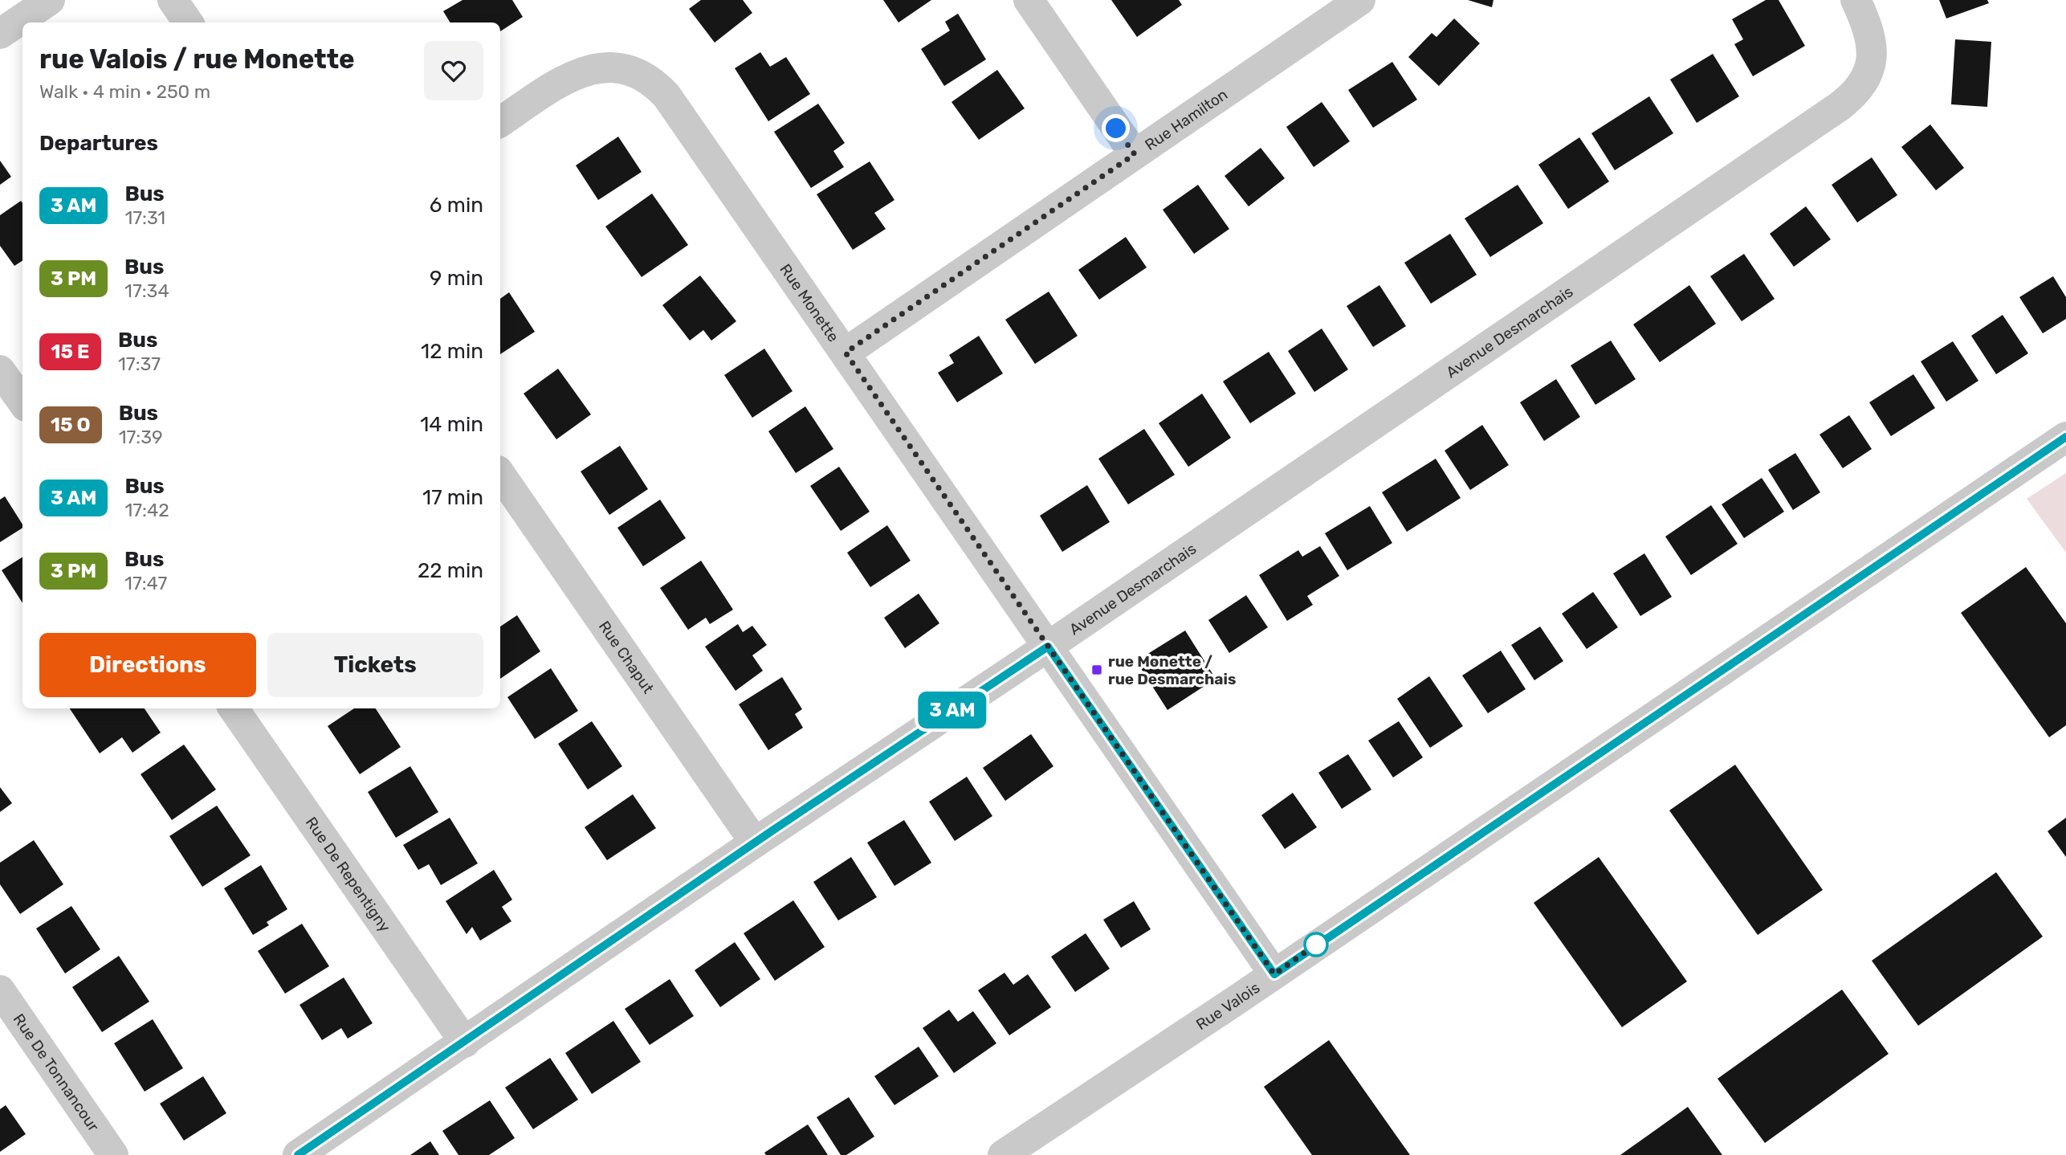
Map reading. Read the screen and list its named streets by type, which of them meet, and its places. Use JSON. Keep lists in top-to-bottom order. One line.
{"streets":{"street":["Rue Hamilton","Rue Monette","Avenue Desmarchais","Rue Chaput","Rue De Repentigny","Rue Valois","Rue De Tonnancour"]},"crossings":[["Rue Hamilton","Rue Monette"],["Rue Monette","Avenue Desmarchais"],["Rue Monette","Rue Valois"],["Avenue Desmarchais","Rue Chaput"],["Avenue Desmarchais","Rue De Repentigny"]],"places":{"transit":["rue Monette / rue Desmarchais"]},"page":{"on_map":"3 AM","heading":[["rue Valois / rue Monette","Walk · 4 min · 250 m"],"Departures"],"list":[{"mark":"3 AM","name":"Bus","note":"17:31","value":"6 min"},{"mark":"3 PM","name":"Bus","note":"17:34","value":"9 min"},{"mark":"15 E","name":"Bus","note":"17:37","value":"12 min"},{"mark":"15 O","name":"Bus","note":"17:39","value":"14 min"},{"mark":"3 AM","name":"Bus","note":"17:42","value":"17 min"},{"mark":"3 PM","name":"Bus","note":"17:47","value":"22 min"}],"buttons":["Directions","Tickets"]}}
